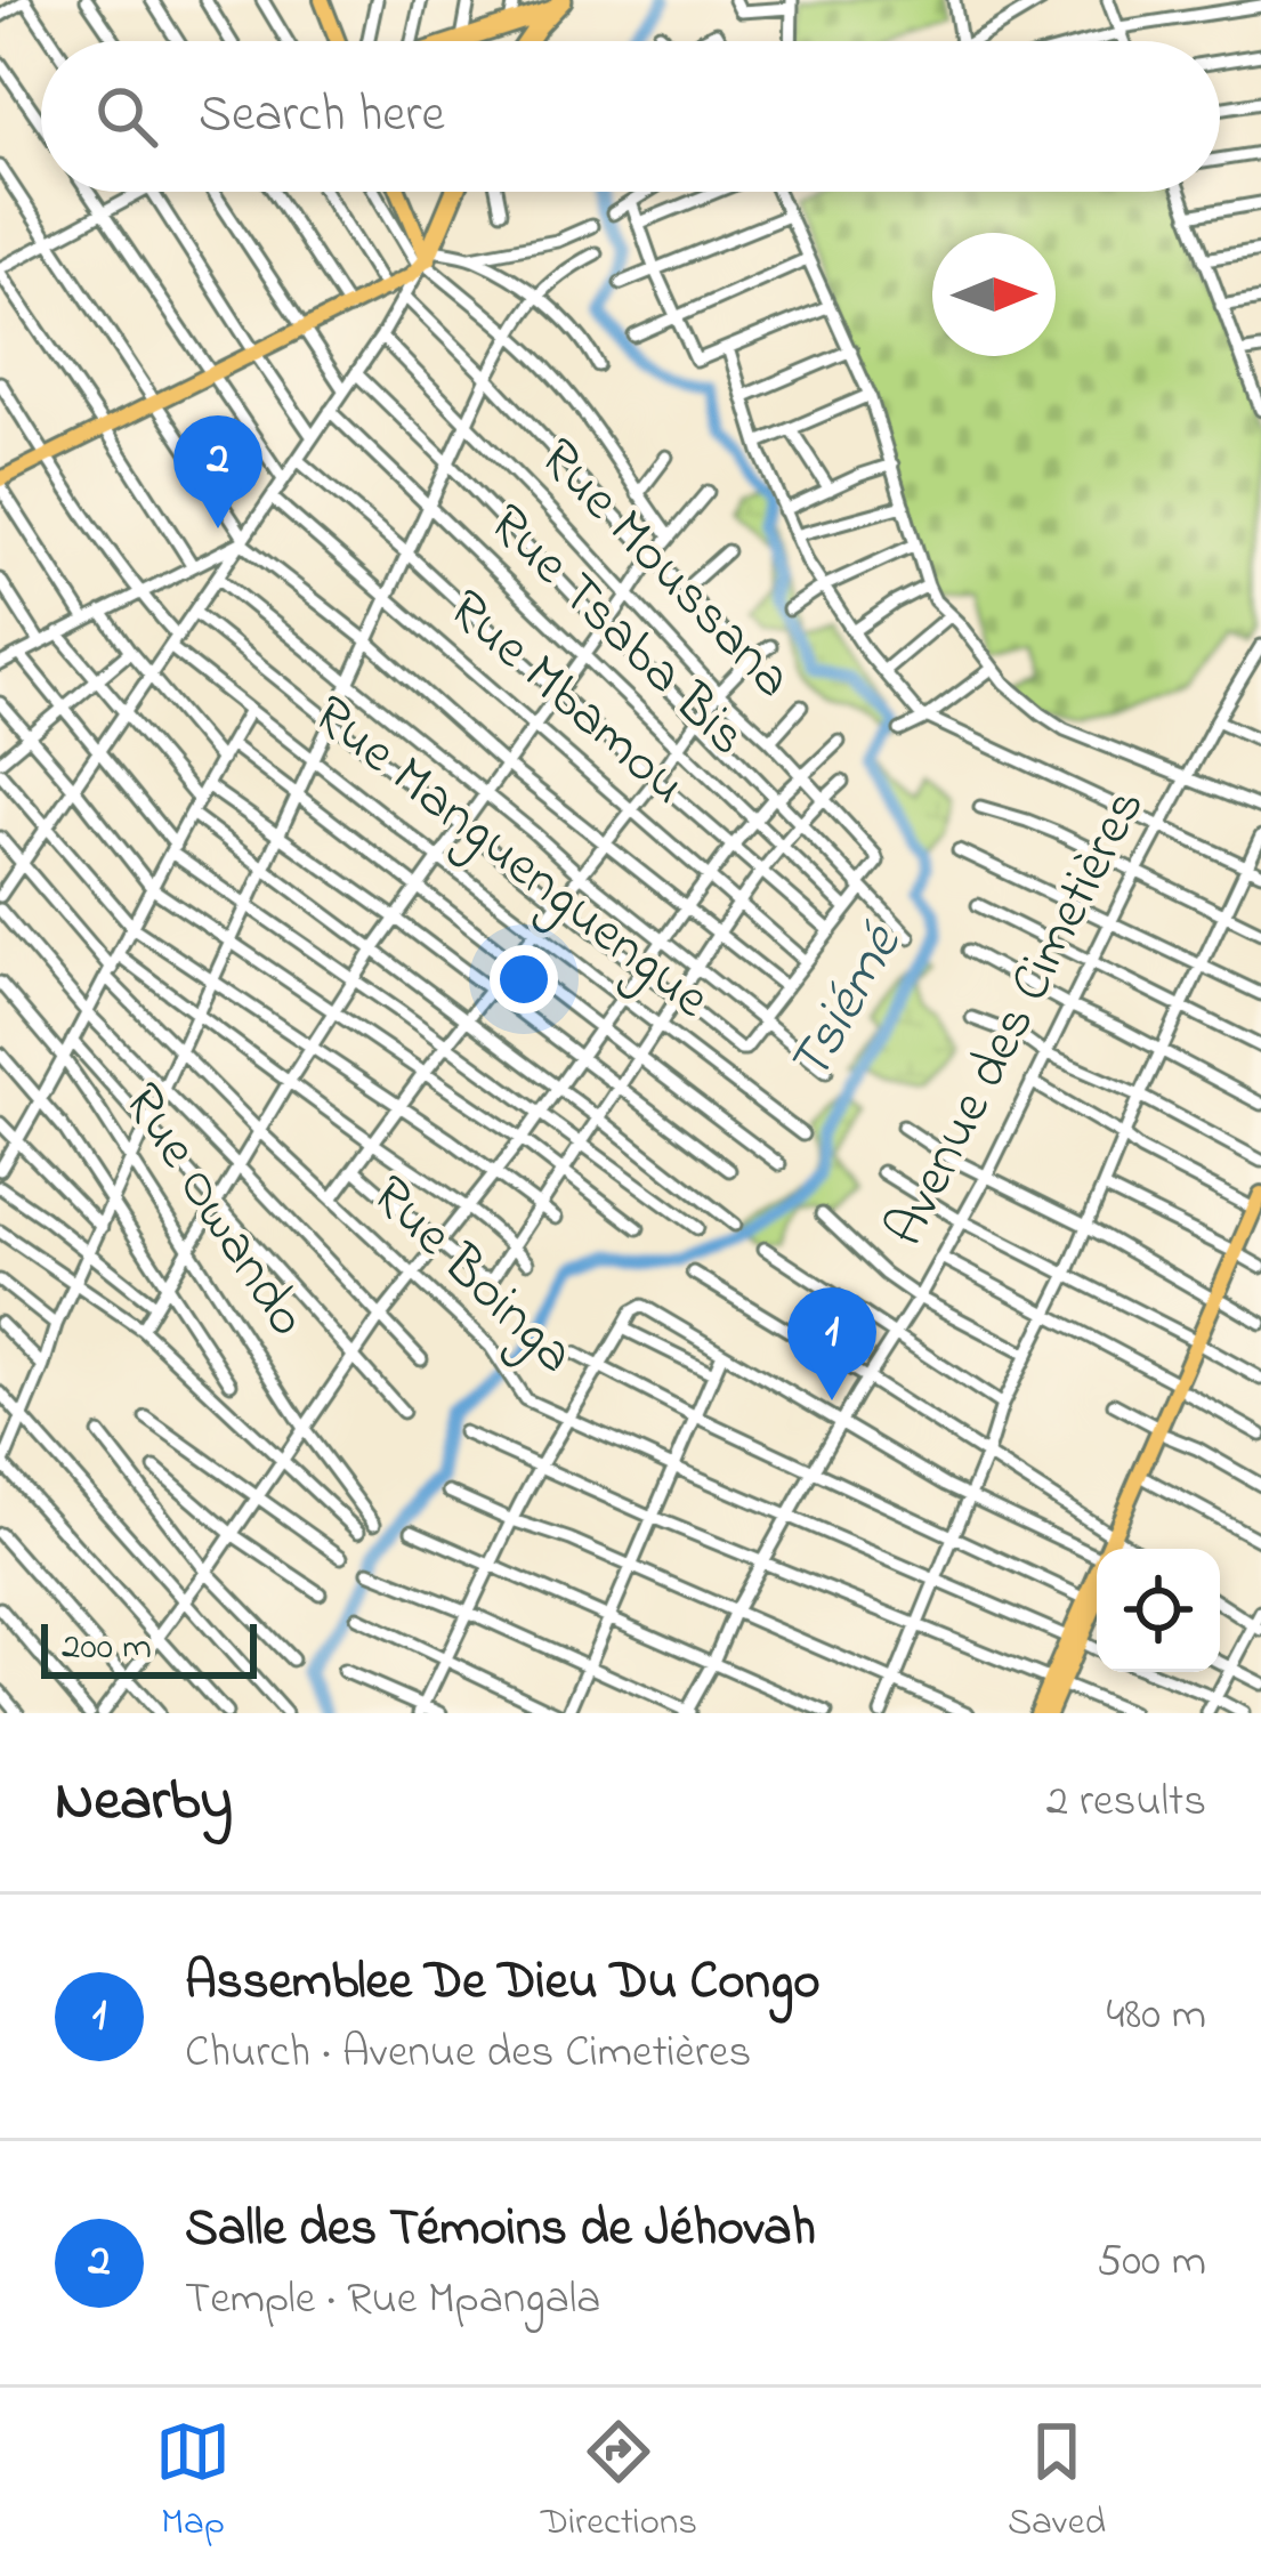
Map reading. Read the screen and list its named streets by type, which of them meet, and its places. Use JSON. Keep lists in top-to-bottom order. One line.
{"streets":{"street":["Rue Moussana","Rue Tsaba Bis","Rue Mbamou","Rue Manguenguengue","Avenue des Cimetières","Rue Owando","Rue Boinga"]},"crossings":[["Avenue des Cimetières","Rue Boinga"]],"water":["Tsiémé"],"scale_bar":"200 m","north":"right","page":{"search":"Search here","pins":["2","1"],"scale":"200 m","heading":["Nearby","2 results"],"list":[{"mark":"1","name":"Assemblee De Dieu Du Congo","note":"Church · Avenue des Cimetières","value":"480 m"},{"mark":"2","name":"Salle des Témoins de Jéhovah","note":"Temple · Rue Mpangala","value":"500 m"}],"nav":["Map","Directions","Saved"]}}
